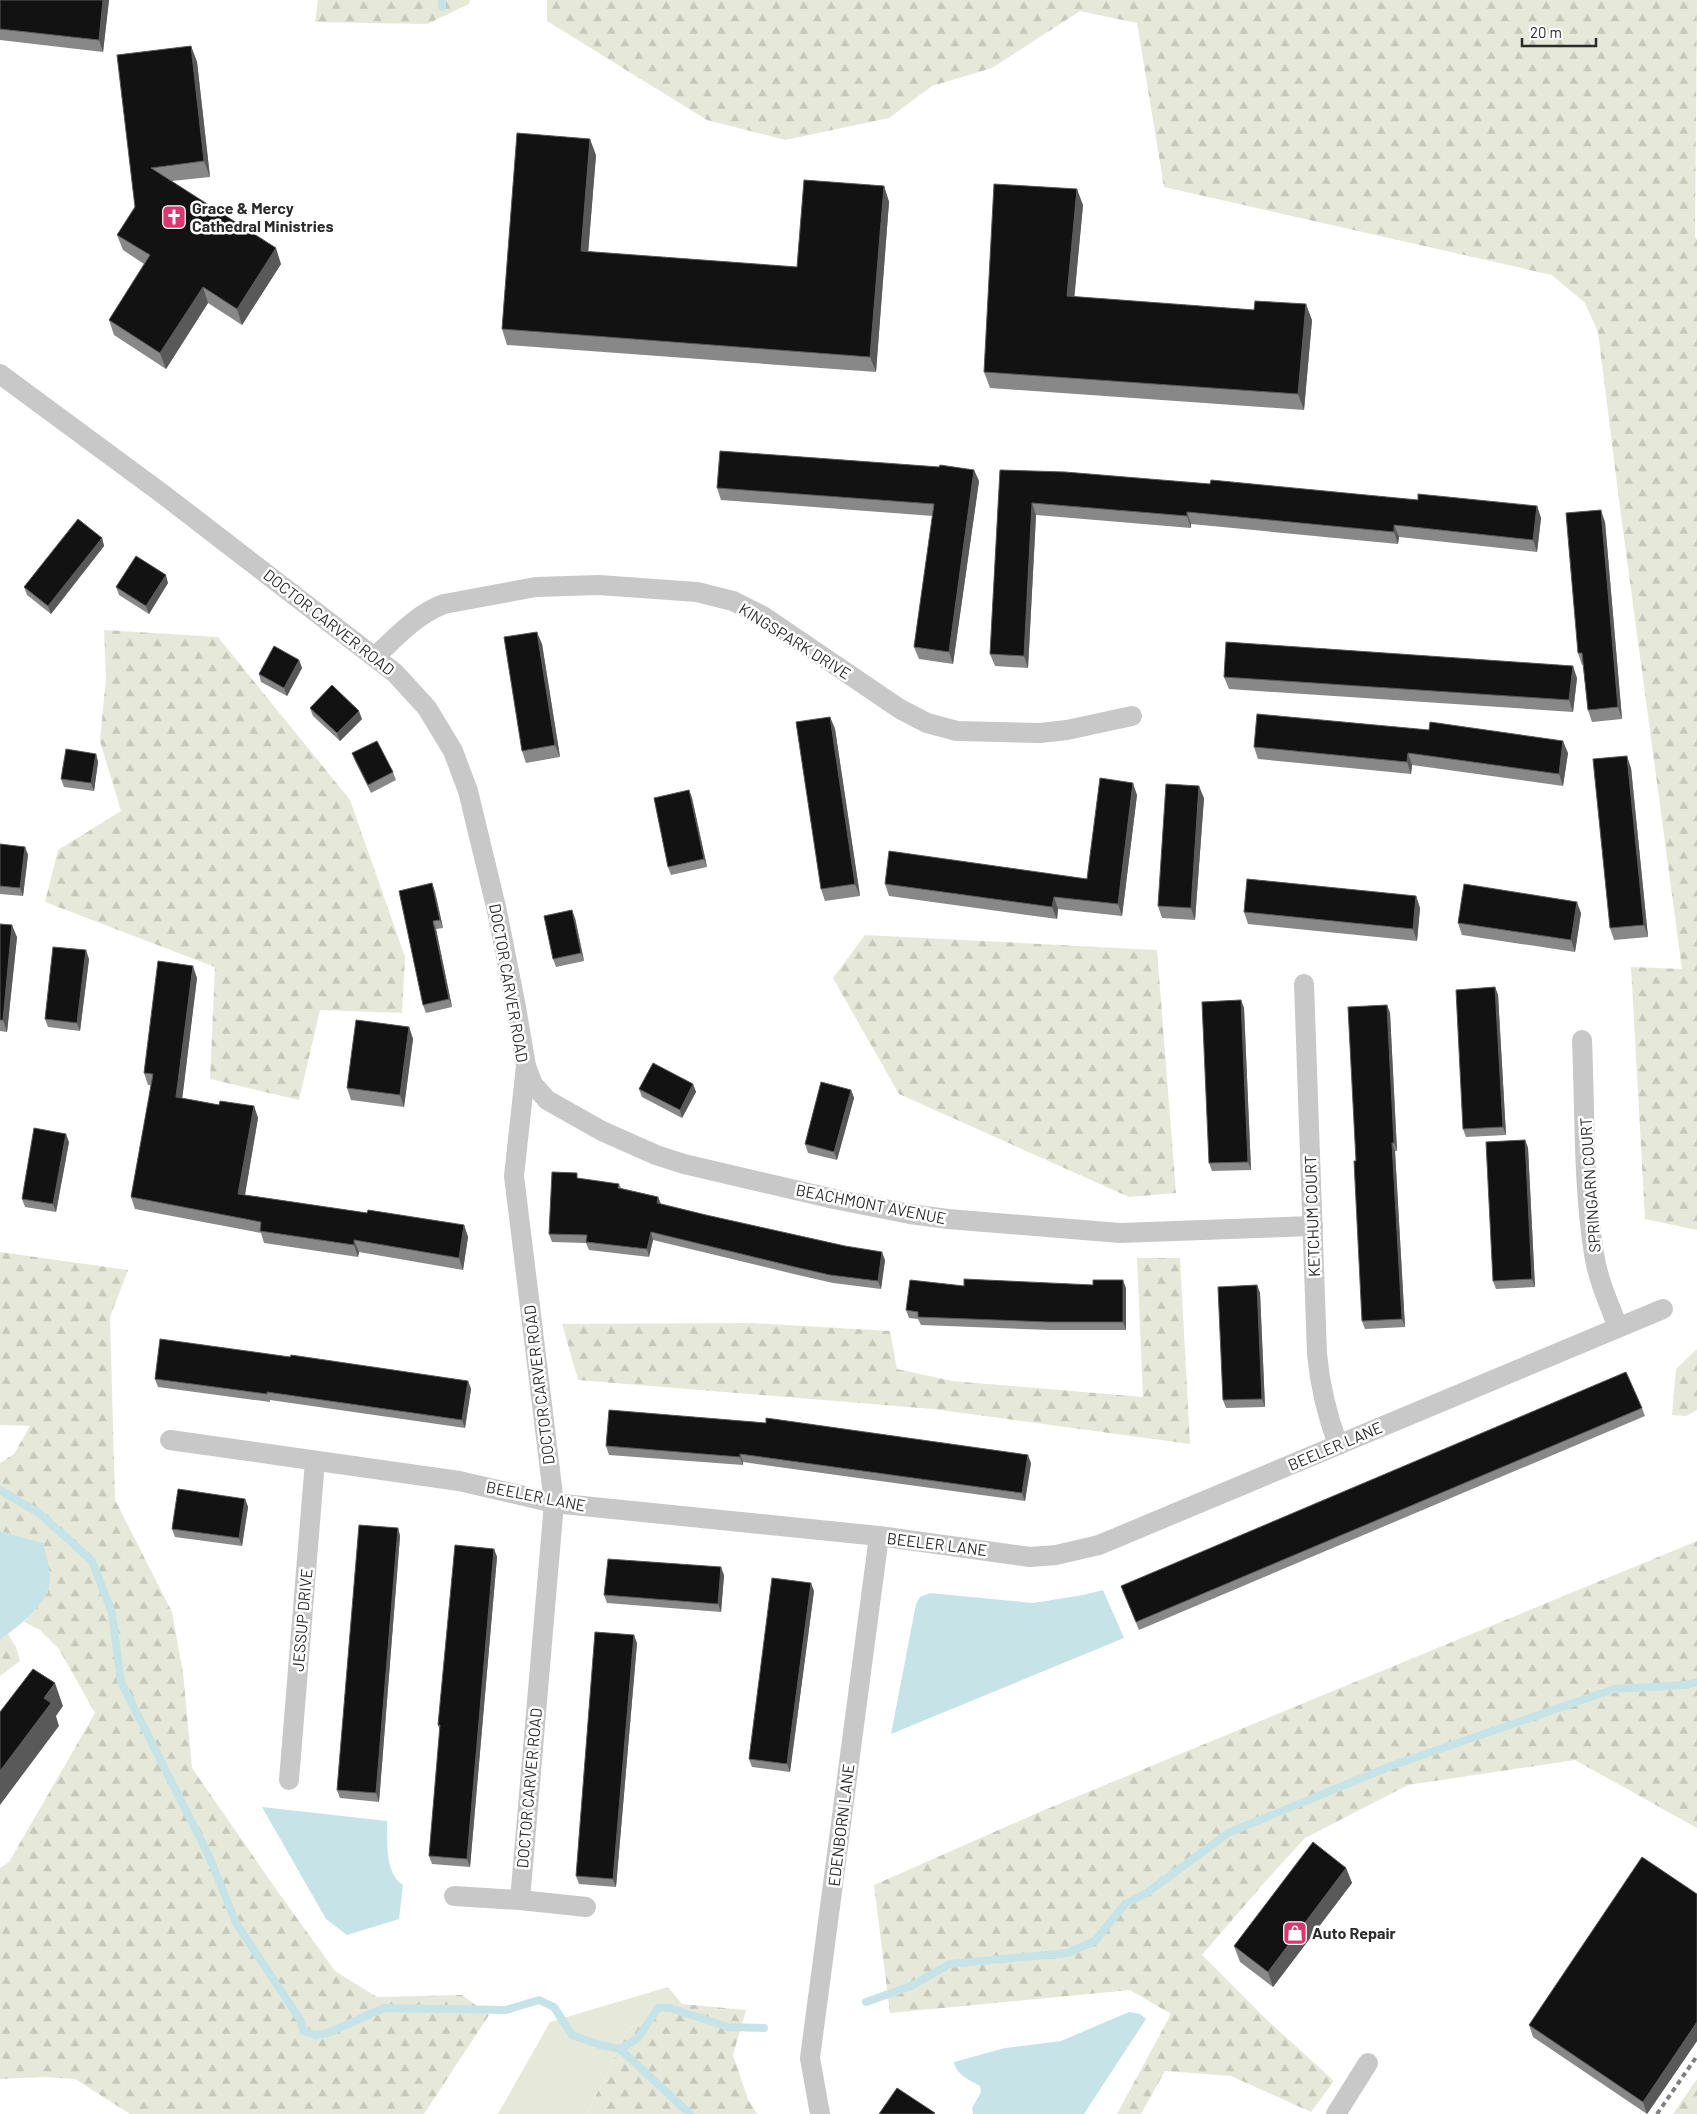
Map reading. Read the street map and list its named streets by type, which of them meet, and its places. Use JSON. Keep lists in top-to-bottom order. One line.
{"streets":{"street":["DOCTOR CARVER ROAD","KINGSPARK DRIVE","SPRINGARN COURT","BEACHMONT AVENUE","KETCHUM COURT","BEELER LANE","JESSUP DRIVE","EDENBORN LANE"]},"crossings":[["DOCTOR CARVER ROAD","KINGSPARK DRIVE"],["DOCTOR CARVER ROAD","BEACHMONT AVENUE"],["DOCTOR CARVER ROAD","BEELER LANE"],["SPRINGARN COURT","BEELER LANE"],["BEACHMONT AVENUE","KETCHUM COURT"],["KETCHUM COURT","BEELER LANE"],["BEELER LANE","JESSUP DRIVE"],["BEELER LANE","EDENBORN LANE"]],"places":{"church":["Grace & Mercy Cathedral Ministries"],"shop":["Auto Repair"]},"scale_bar":"20 m"}
